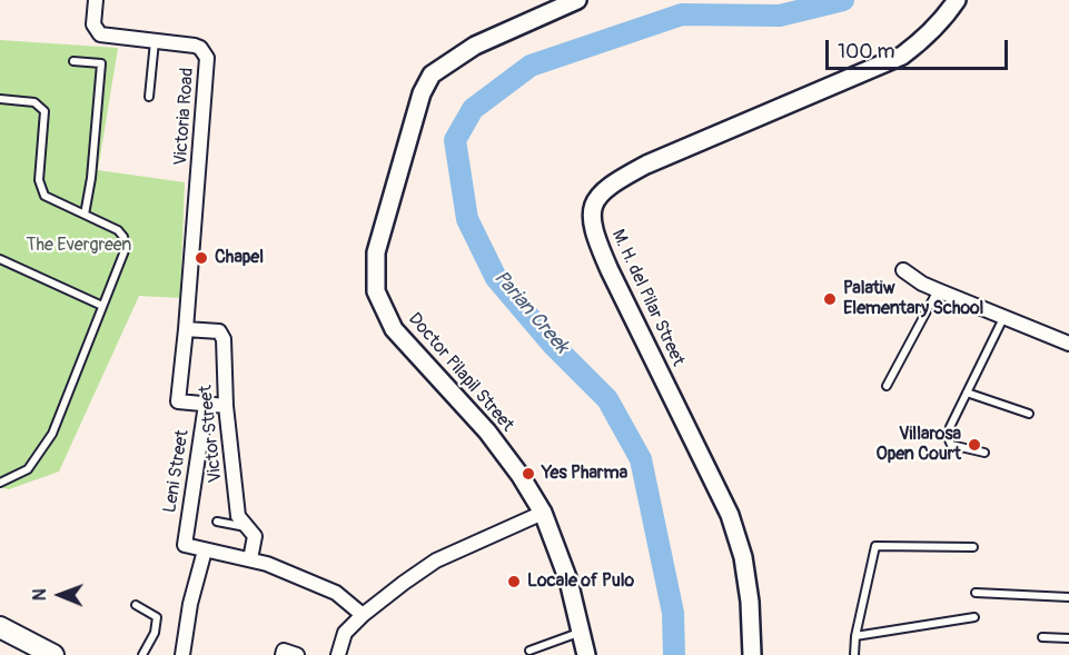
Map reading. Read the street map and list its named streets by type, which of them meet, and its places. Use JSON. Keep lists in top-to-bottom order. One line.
{"streets":{"street":["Victoria Road","M. H. del Pilar Street","Doctor Pilapil Street","Victor Street","Leni Street"]},"crossings":[["Victoria Road","Victor Street"]],"water":["Parian Creek"],"parks":["The Evergreen"],"places":["Chapel","Palatiw Elementary School","Villarosa Open Court","Yes Pharma","Locale of Pulo"],"scale_bar":"100 m","north":"left"}
